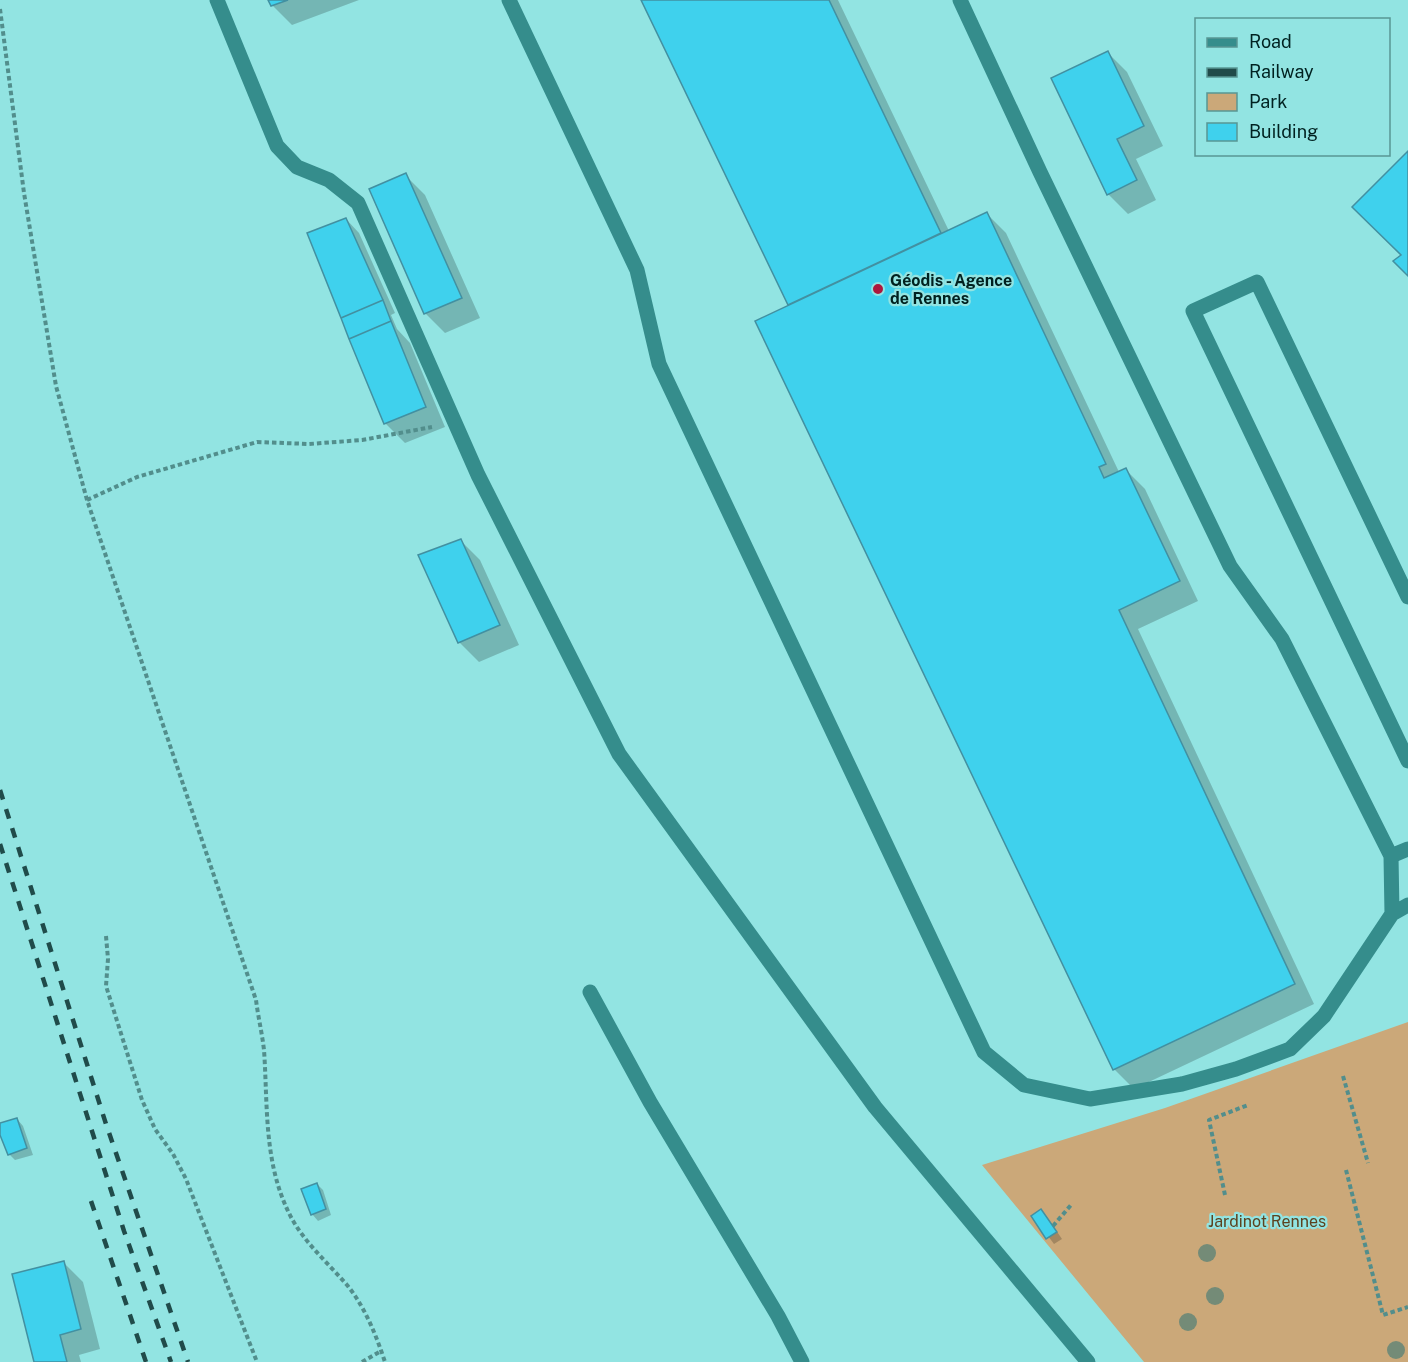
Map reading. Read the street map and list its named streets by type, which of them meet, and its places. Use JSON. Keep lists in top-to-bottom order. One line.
{"parks":["Jardinot Rennes"],"places":["Géodis - Agence de Rennes"],"legend":["Road","Railway","Park","Building"]}
